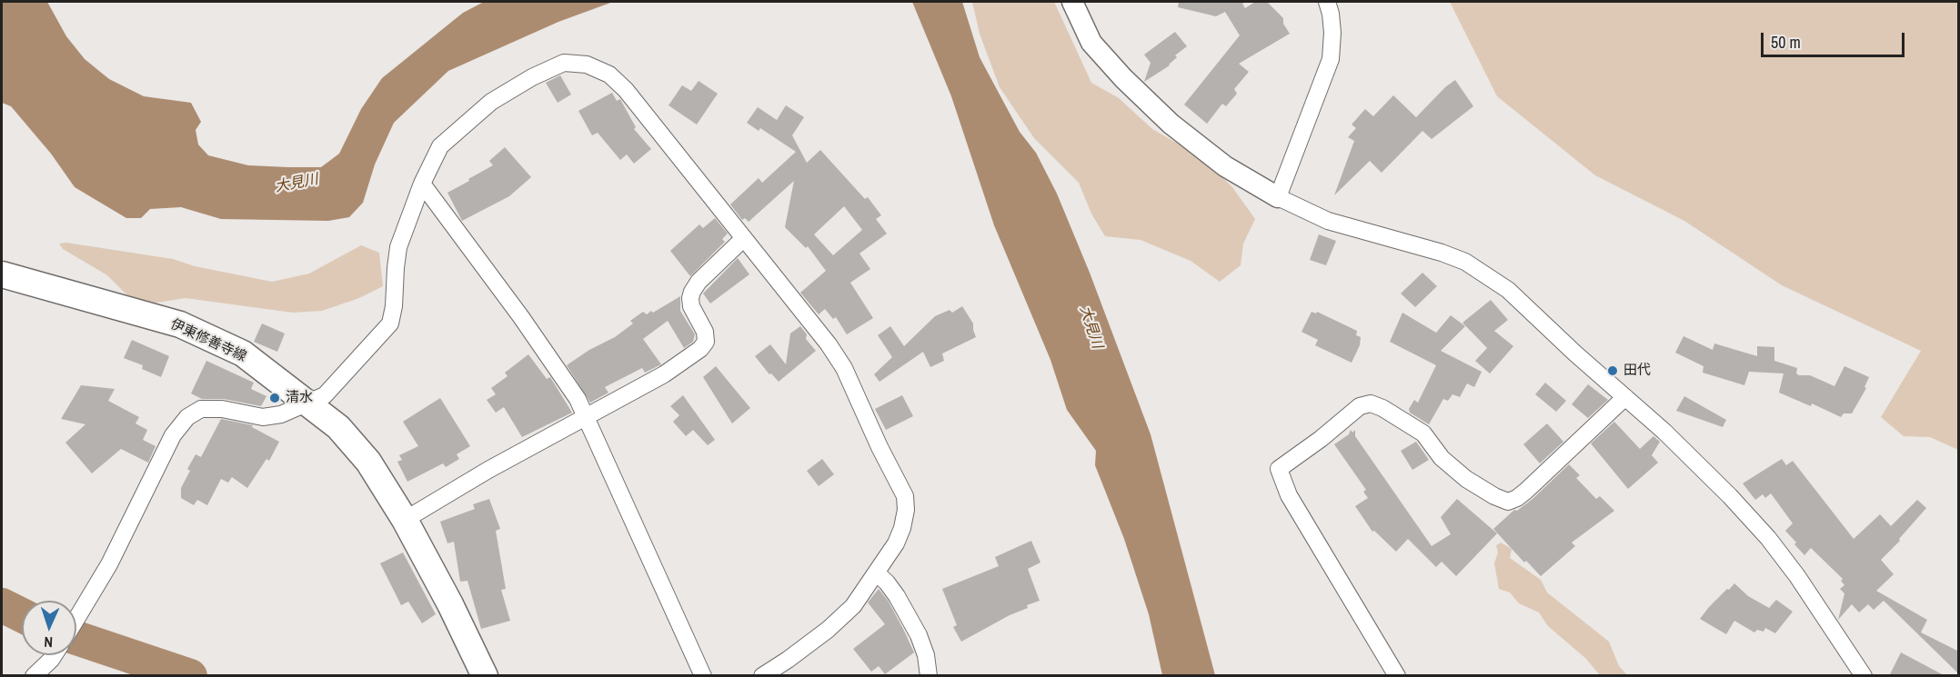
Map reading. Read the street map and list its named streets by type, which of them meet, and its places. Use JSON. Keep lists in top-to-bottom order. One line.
{"streets":{"main road":["伊東修善寺線"]},"water":["大見川"],"places":["田代","清水"],"scale_bar":"50 m","north":"bottom"}
